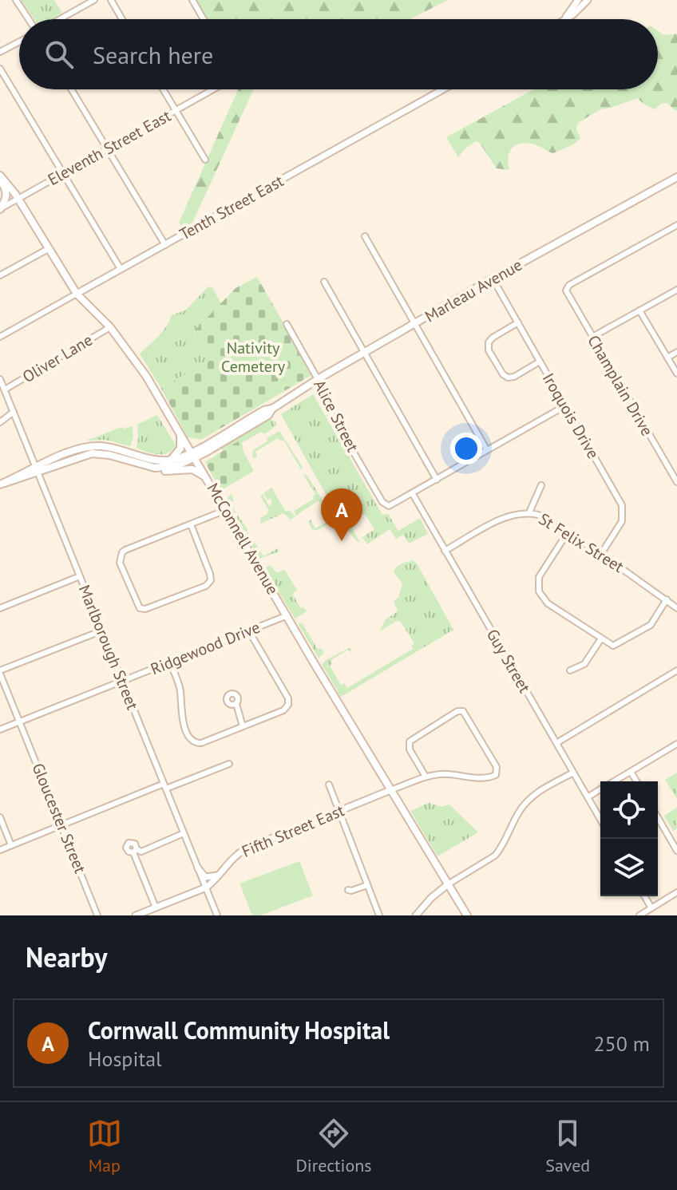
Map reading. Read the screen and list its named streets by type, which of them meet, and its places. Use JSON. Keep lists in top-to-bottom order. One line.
{"streets":{"main road":["Marleau Avenue","McConnell Avenue"],"street":["Eleventh Street East","Tenth Street East","Oliver Lane","Champlain Drive","Alice Street","Iroquois Drive","St Felix Street","Marlborough Street","Ridgewood Drive","Guy Street","Gloucester Street","Fifth Street East"]},"crossings":[["Eleventh Street East","McConnell Avenue"],["Tenth Street East","McConnell Avenue"],["Marleau Avenue","Alice Street"],["Marleau Avenue","Iroquois Drive"],["Marleau Avenue","McConnell Avenue"],["Oliver Lane","McConnell Avenue"],["Oliver Lane","Marlborough Street"],["Alice Street","Guy Street"],["Iroquois Drive","St Felix Street"],["McConnell Avenue","Ridgewood Drive"],["McConnell Avenue","Fifth Street East"],["St Felix Street","Guy Street"],["Marlborough Street","Ridgewood Drive"],["Marlborough Street","Fifth Street East"],["Ridgewood Drive","Gloucester Street"]],"parks":["Nativity Cemetery"],"page":{"search":"Search here","pins":"A","heading":"Nearby","list":[{"mark":"A","name":"Cornwall Community Hospital","note":"Hospital","value":"250 m"}],"nav":["Map","Directions","Saved"]}}
